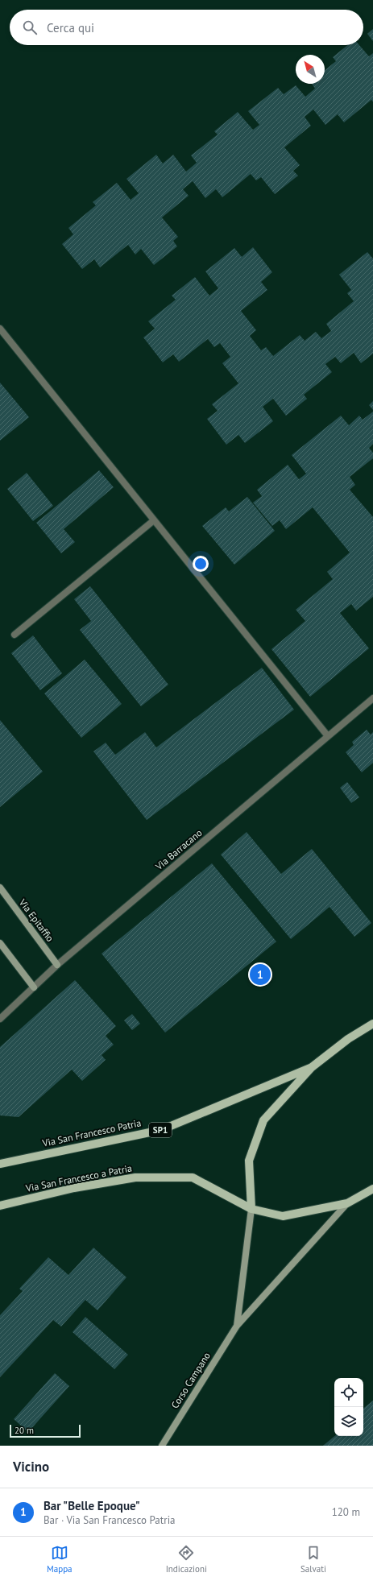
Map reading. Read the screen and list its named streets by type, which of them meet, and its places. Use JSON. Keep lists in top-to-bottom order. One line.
{"streets":{"main road":["Via Epitaffio","SP1","Via San Francesco Patria","Via San Francesco a Patria","Corso Campano"],"street":["Via Barracano"]},"crossings":[["Via Barracano","Via Epitaffio"]],"scale_bar":"20 m","north":"top left","page":{"search":"Cerca qui","pins":"1","scale":"20 m","heading":"Vicino","list":[{"mark":"1","name":"Bar \"Belle Epoque\"","note":"Bar · Via San Francesco Patria","value":"120 m"}],"nav":["Mappa","Indicazioni","Salvati"]}}
